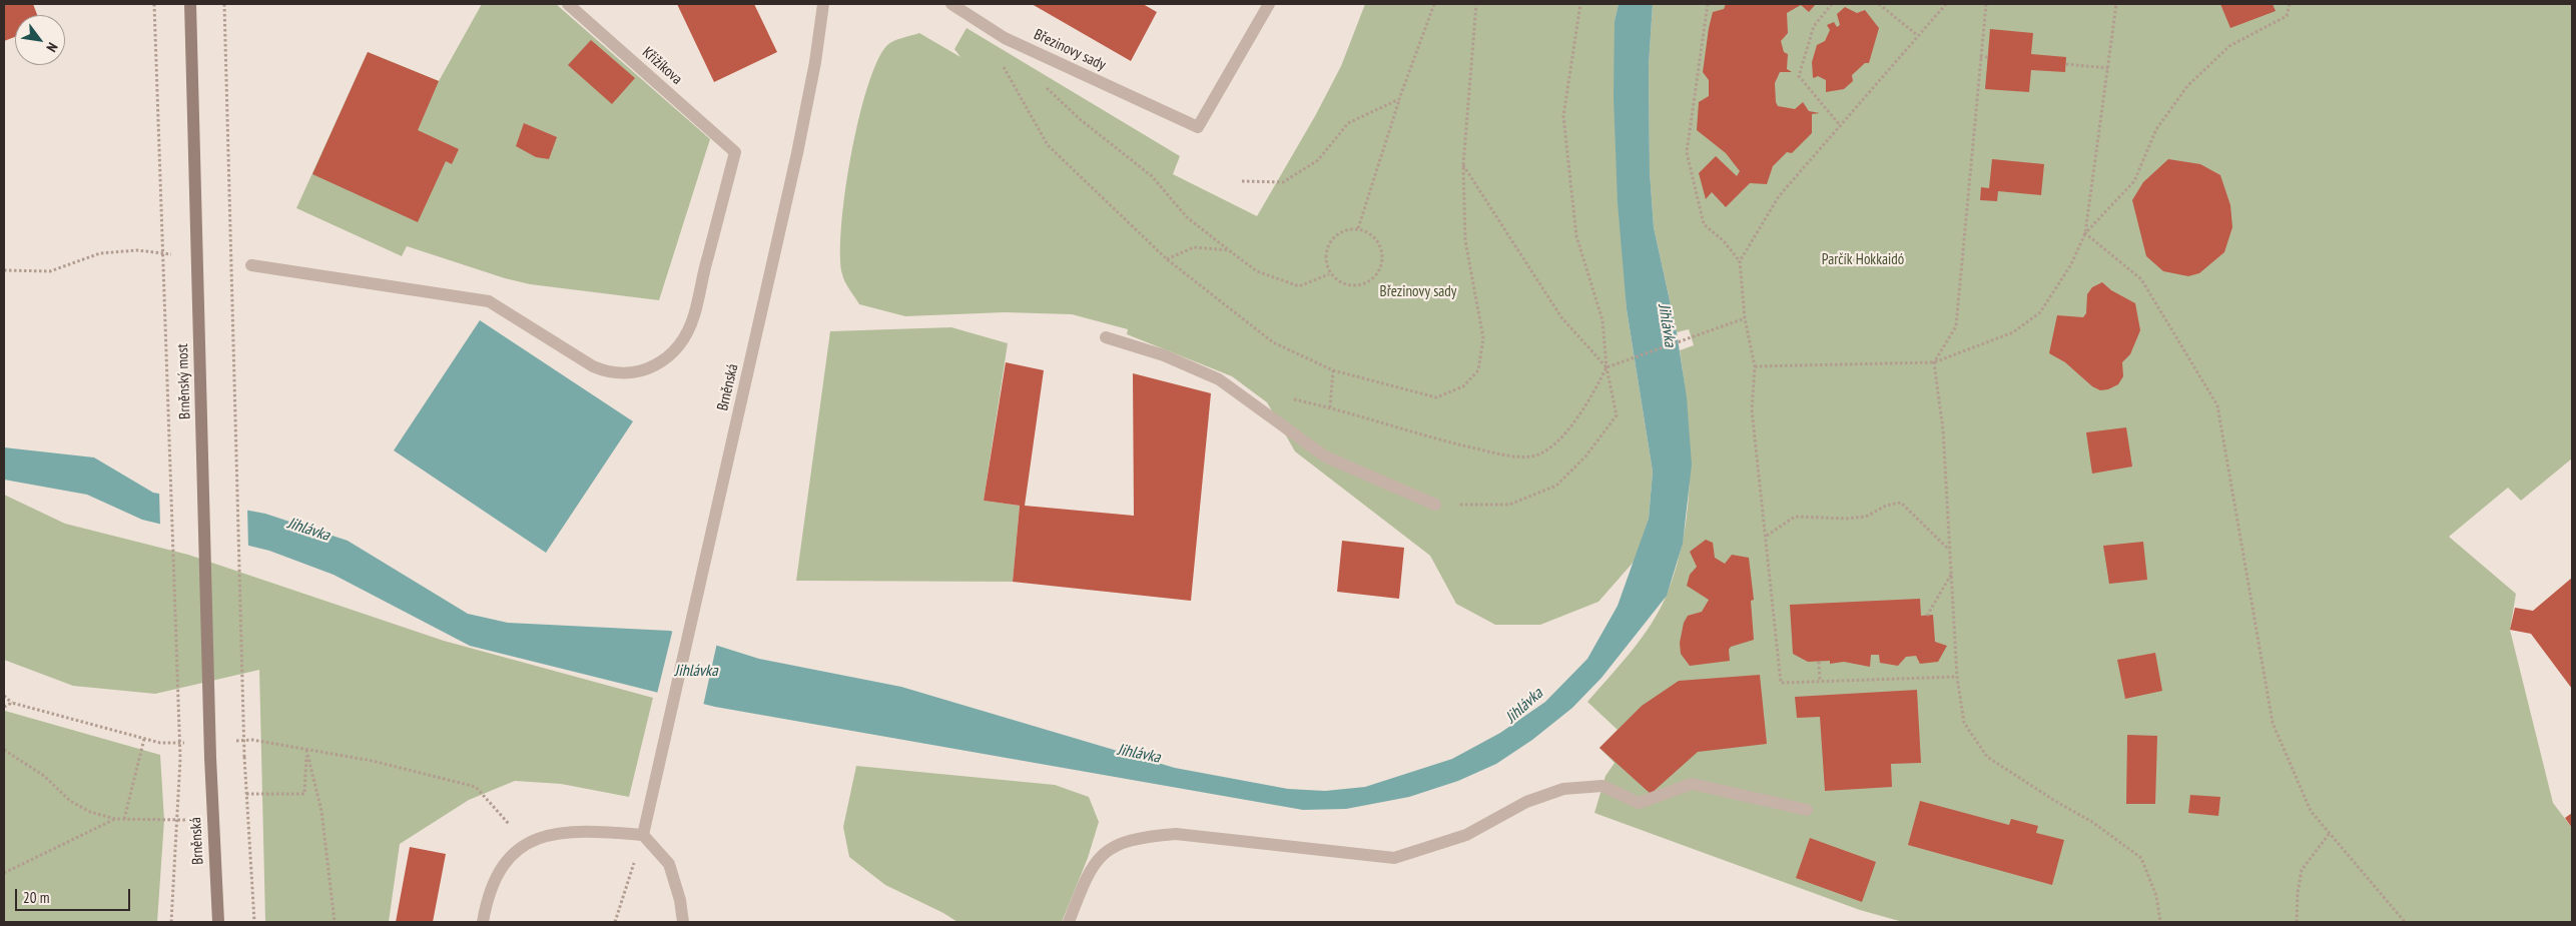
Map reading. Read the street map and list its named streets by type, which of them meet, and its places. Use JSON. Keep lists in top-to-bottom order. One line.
{"streets":{"main road":["Brněnský most","Brněnská"],"street":["Březinovy sady","Křižíkova"]},"crossings":[["Brněnský most","Brněnská"]],"water":["Jihlávka"],"parks":["Parčík Hokkaidó","Březinovy sady"],"scale_bar":"20 m","north":"bottom right"}
